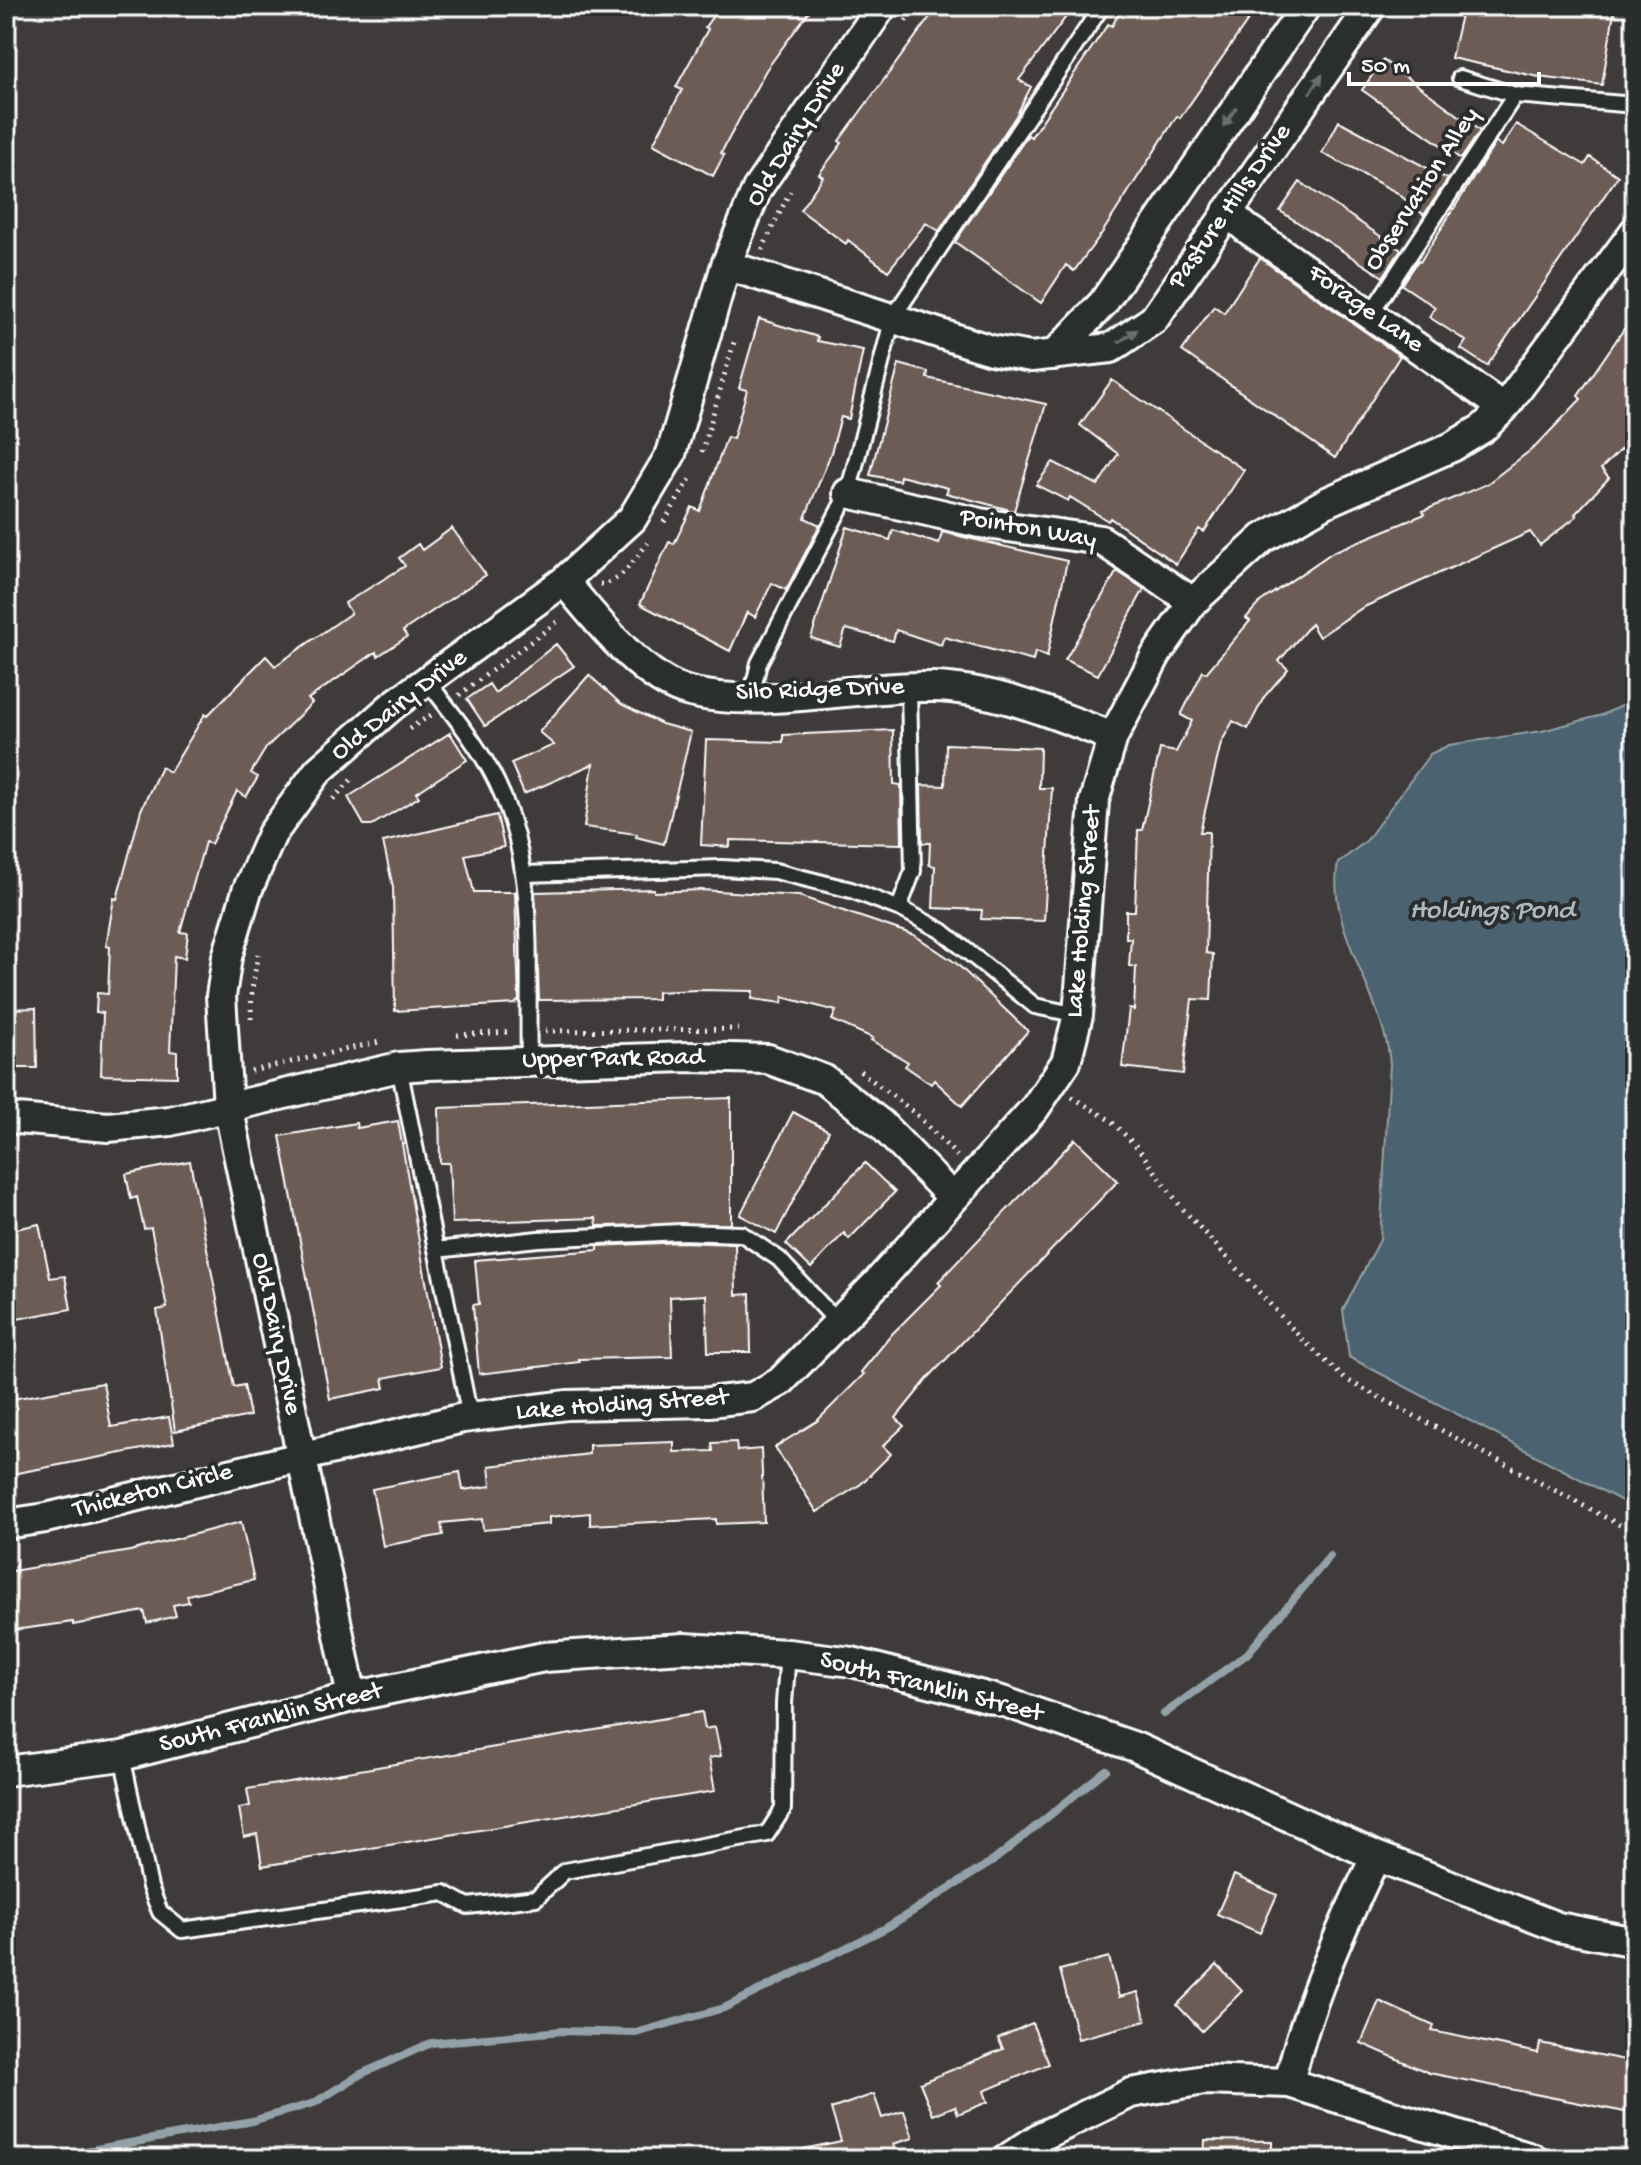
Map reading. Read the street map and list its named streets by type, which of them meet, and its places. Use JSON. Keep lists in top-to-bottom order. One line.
{"streets":{"street":["Old Dairy Drive","Pasture Hills Drive","Forage Lane","Pointon Way","Silo Ridge Drive","Lake Holding Street","Upper Park Road","Thicketon Circle","South Franklin Street"],"lane":["Observation Alley"]},"crossings":[["Old Dairy Drive","Pasture Hills Drive"],["Old Dairy Drive","Silo Ridge Drive"],["Old Dairy Drive","Lake Holding Street"],["Old Dairy Drive","Upper Park Road"],["Old Dairy Drive","Thicketon Circle"],["Old Dairy Drive","South Franklin Street"],["Observation Alley","Forage Lane"],["Pasture Hills Drive","Forage Lane"],["Forage Lane","Lake Holding Street"],["Pointon Way","Lake Holding Street"],["Silo Ridge Drive","Lake Holding Street"],["Lake Holding Street","Upper Park Road"],["Lake Holding Street","Thicketon Circle"]],"water":["Holdings Pond"],"scale_bar":"50 m"}
